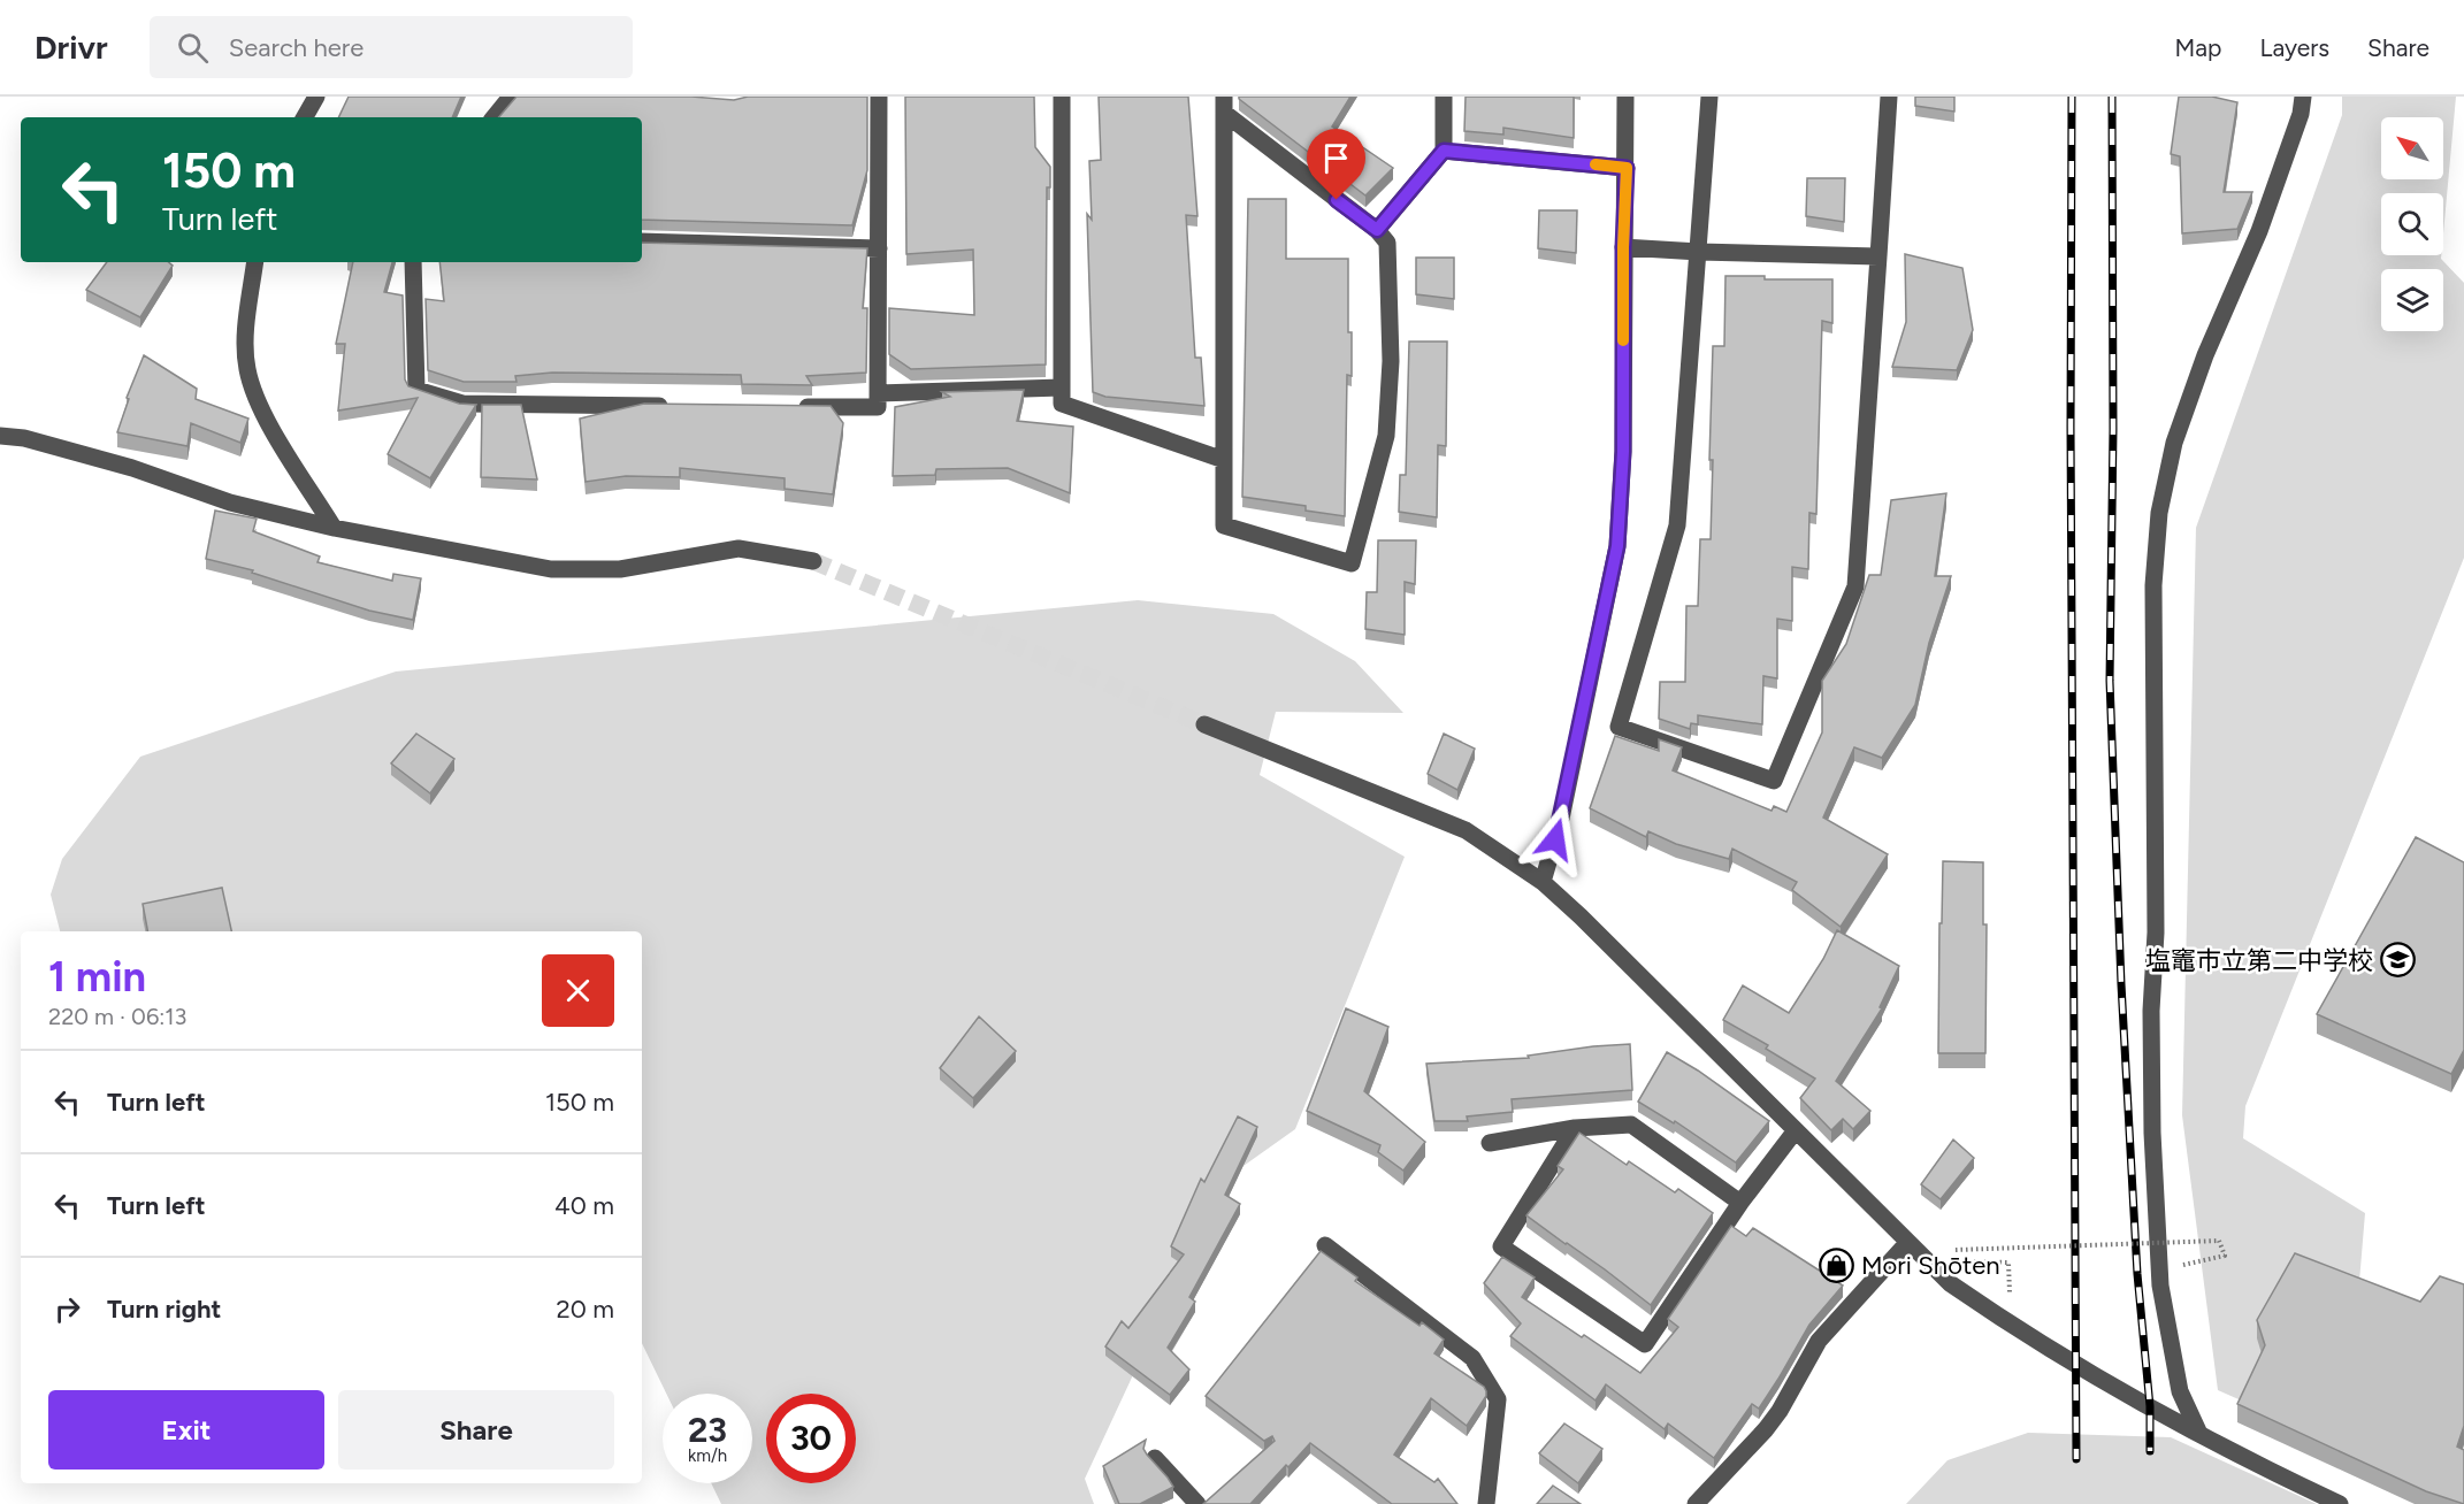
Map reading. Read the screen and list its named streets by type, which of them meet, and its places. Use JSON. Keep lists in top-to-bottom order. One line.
{"places":{"school or university":["塩竈市立第二中学校"],"shop":["Mori Shōten"]},"north":"top left","page":{"header":"Drivr","search":"Search here","nav":["Map","Layers","Share"],"turn":["150 m","Turn left"],"heading":["1 min","220 m · 06:13"],"list":[{"name":"Turn left","value":"150 m"},{"name":"Turn left","value":"40 m"},{"name":"Turn right","value":"20 m"}],"buttons":["Exit","Share"],"speed":"23 km/h","limit":"30"}}
